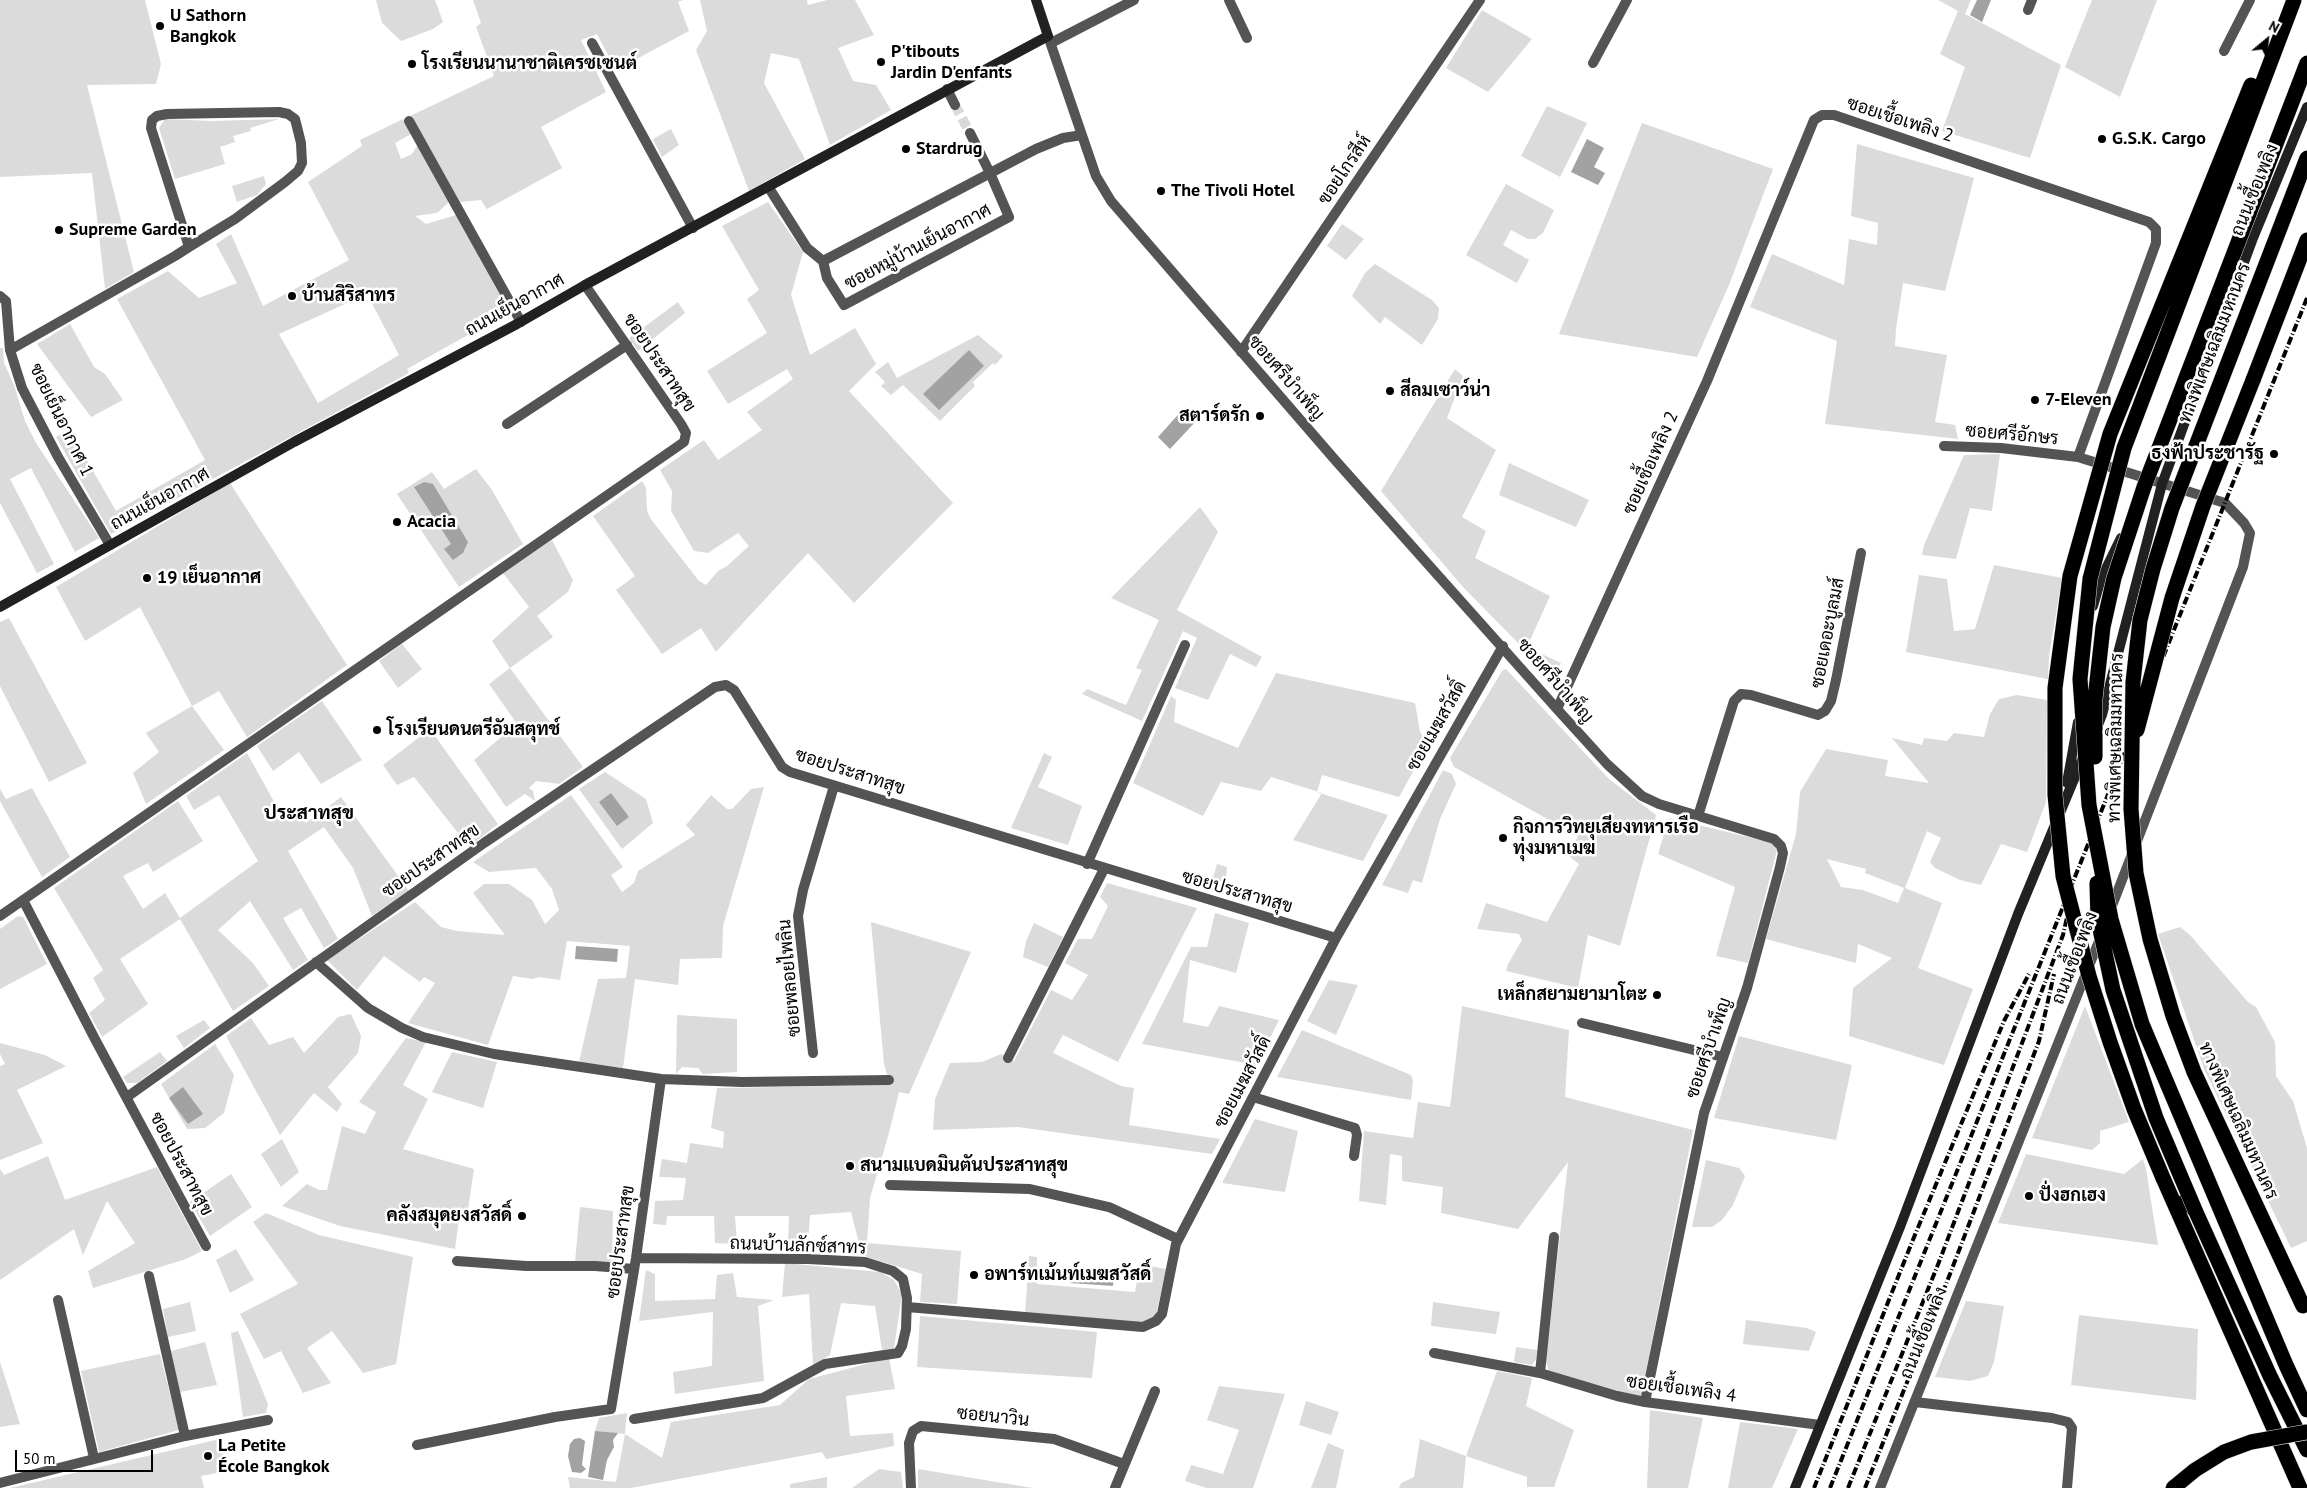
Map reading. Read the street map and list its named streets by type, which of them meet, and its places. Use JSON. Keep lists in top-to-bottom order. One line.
{"streets":{"highway":["ทางพิเศษเฉลิมมหานคร"],"street":["ซอยเชื้อเพลิง 2","ฃอยโกรสีห์","ถนนเชื้อเพลิง","ซอยหมู่บ้านเย็นอากาศ","ถนนเย็นอากาศ","ซอยประสาทสุข","ซอยศรีบำเพ็ญ","ซอยเย็นอากาศ 1","ซอยศรีอักษร","ซอยเดอะบูลมส์","ซอยเมฆสวัสดิ์","ซอยพลอยไพลิน","ถนนบ้านลักซ์สาทร","ซอยเชื้อเพลิง 4","ซอยนาวิน"]},"crossings":[["ซอยเชื้อเพลิง 2","ซอยศรีบำเพ็ญ"],["ซอยเชื้อเพลิง 2","ซอยศรีอักษร"],["ฃอยโกรสีห์","ซอยศรีบำเพ็ญ"],["ถนนเชื้อเพลิง","ซอยเชื้อเพลิง 4"],["ซอยหมู่บ้านเย็นอากาศ","ถนนเย็นอากาศ"],["ซอยหมู่บ้านเย็นอากาศ","ซอยศรีบำเพ็ญ"],["ถนนเย็นอากาศ","ซอยประสาทสุข"],["ถนนเย็นอากาศ","ซอยศรีบำเพ็ญ"],["ถนนเย็นอากาศ","ซอยเย็นอากาศ 1"],["ซอยประสาทสุข","ซอยเมฆสวัสดิ์"],["ซอยประสาทสุข","ซอยพลอยไพลิน"],["ซอยประสาทสุข","ถนนบ้านลักซ์สาทร"],["ซอยศรีบำเพ็ญ","ซอยเดอะบูลมส์"],["ซอยศรีบำเพ็ญ","ซอยเมฆสวัสดิ์"],["ซอยศรีบำเพ็ญ","ซอยเชื้อเพลิง 4"],["ซอยเมฆสวัสดิ์","ถนนบ้านลักซ์สาทร"]],"districts":["ประสาทสุข"],"places":["U Sathorn Bangkok","P'tibouts Jardin D'enfants","โรงเรียนนานาชาติเครซเซนต์","G.S.K. Cargo","Stardrug","The Tivoli Hotel","Supreme Garden","บ้านสิริสาทร","สีลมเซาว์น่า","7-Eleven","สตาร์ดรัก","ธงฟ้าประชารัฐ","Acacia","19 เย็นอากาศ","โรงเรียนดนตรีอัมสตุทช์","กิจการวิทยุเสียงทหารเรือ ทุ่งมหาเมฆ","เหล็กสยามยามาโตะ","สนามแบดมินตันประสาทสุข","ปั่งฮกเฮง","คลังสมุดยงสวัสดิ์","อพาร์ทเม้นท์เมฆสวัสดิ์","La Petite École Bangkok"],"scale_bar":"50 m","north":"top right"}
